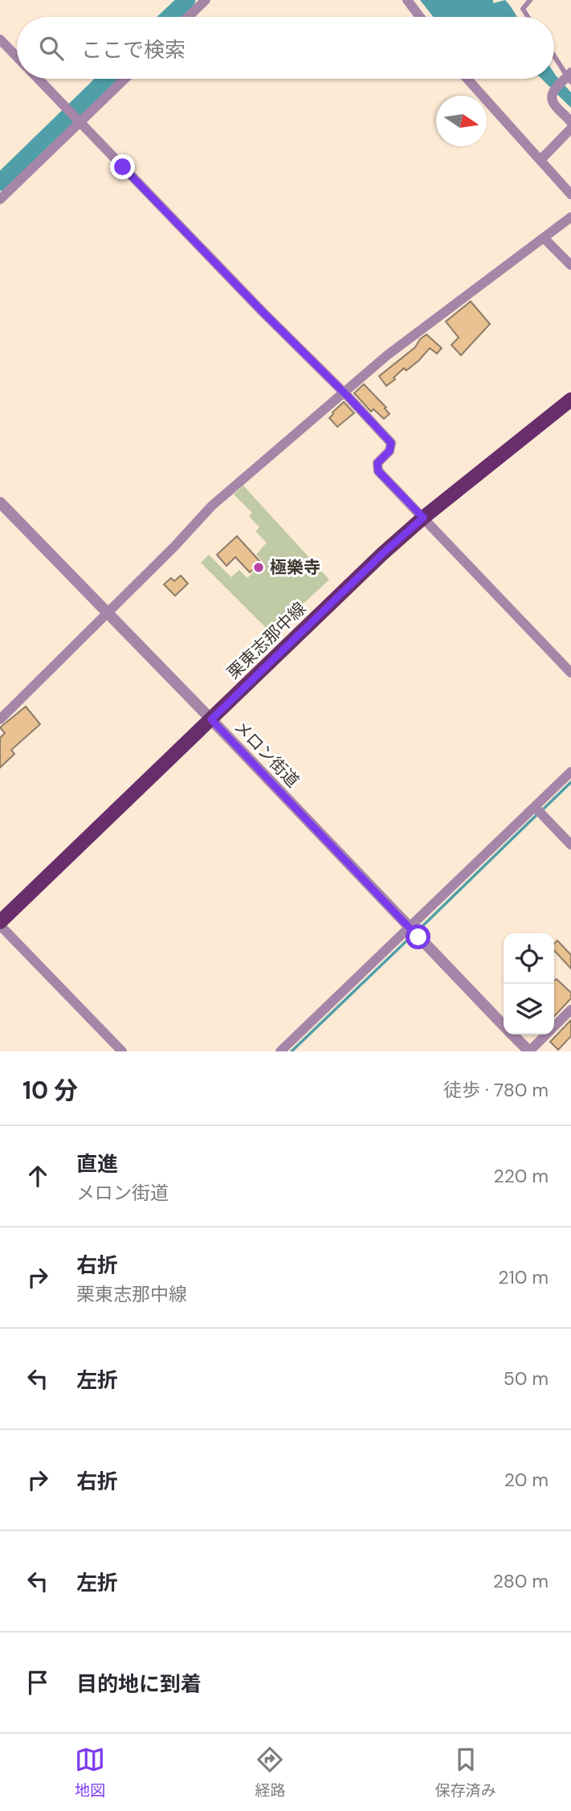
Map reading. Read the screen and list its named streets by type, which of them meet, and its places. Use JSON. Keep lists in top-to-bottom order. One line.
{"streets":{"main road":["栗東志那中線"],"street":["メロン街道"]},"crossings":[["栗東志那中線","メロン街道"]],"places":["極樂寺"],"north":"right","page":{"search":"ここで検索","heading":["10 分","徒歩 · 780 m"],"list":[["直進","メロン街道","220 m"],["右折","栗東志那中線","210 m"],["左折","50 m"],["右折","20 m"],["左折","280 m"],"目的地に到着"],"nav":["地図","経路","保存済み"]}}
